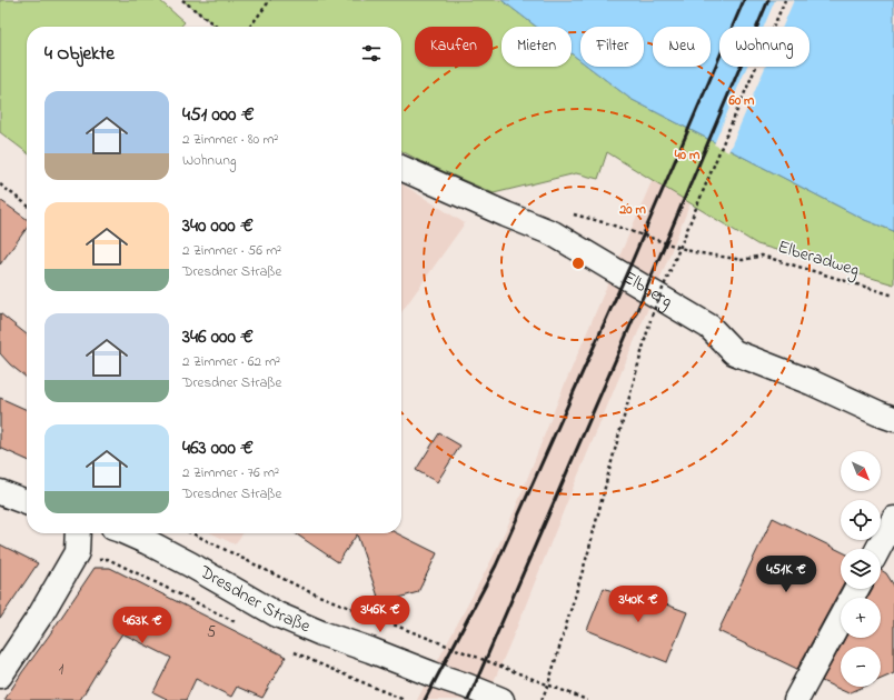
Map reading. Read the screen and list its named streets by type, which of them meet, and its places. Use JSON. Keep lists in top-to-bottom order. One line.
{"streets":{"main road":["Elbberg","Dresdner Straße"],"path":["Elberadweg"]},"house_numbers":["5","1"],"north":"bottom right","page":{"chip":["Kaufen","Mieten","Filter","Neu","Wohnung"],"heading":"4 Objekte","list":[{"name":"451 000 €","note":"2 Zimmer · 80 m² · Wohnung"},{"name":"340 000 €","note":"2 Zimmer · 56 m² · Dresdner Straße"},{"name":"346 000 €","note":"2 Zimmer · 62 m² · Dresdner Straße"},{"name":"463 000 €","note":"2 Zimmer · 76 m² · Dresdner Straße"}],"map_buttons":["+","−"],"price":["451K €","340K €","346K €","463K €"]},"rings":["60 m","40 m","20 m"]}
